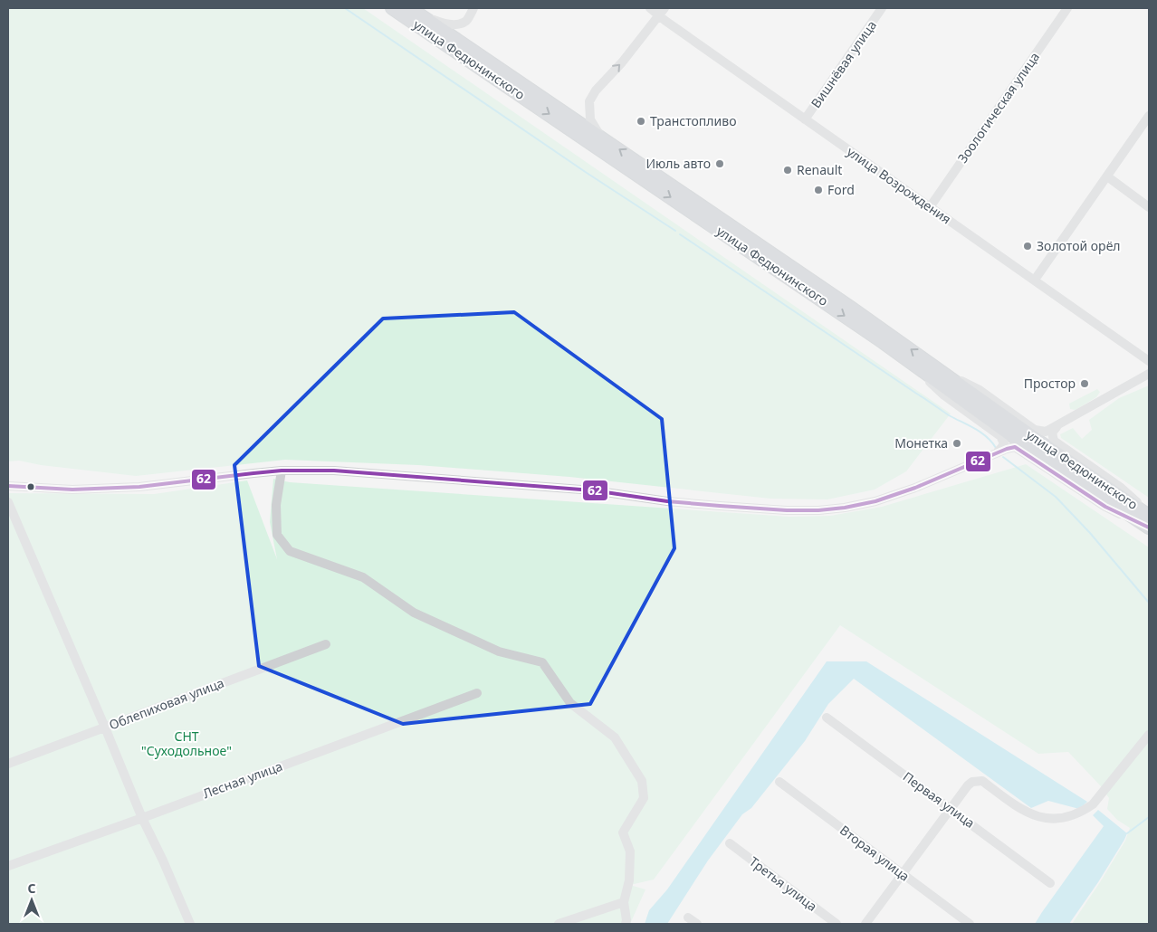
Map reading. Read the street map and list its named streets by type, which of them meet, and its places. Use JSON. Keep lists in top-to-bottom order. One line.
{"streets":{"highway":["улица Федюнинского"],"street":["Вишнёвая улица","Зоологическая улица","улица Возрождения","Облепиховая улица","Лесная улица","Первая улица","Вторая улица","Третья улица"]},"crossings":[["Вишнёвая улица","улица Возрождения"],["Зоологическая улица","улица Возрождения"]],"parks":["СНТ \"Суходольное\""],"places":["Транстопливо","Июль авто","Renault","Ford","Золотой орёл","Простор","Монетка"],"lines":["transit line 62"],"north":"top"}
